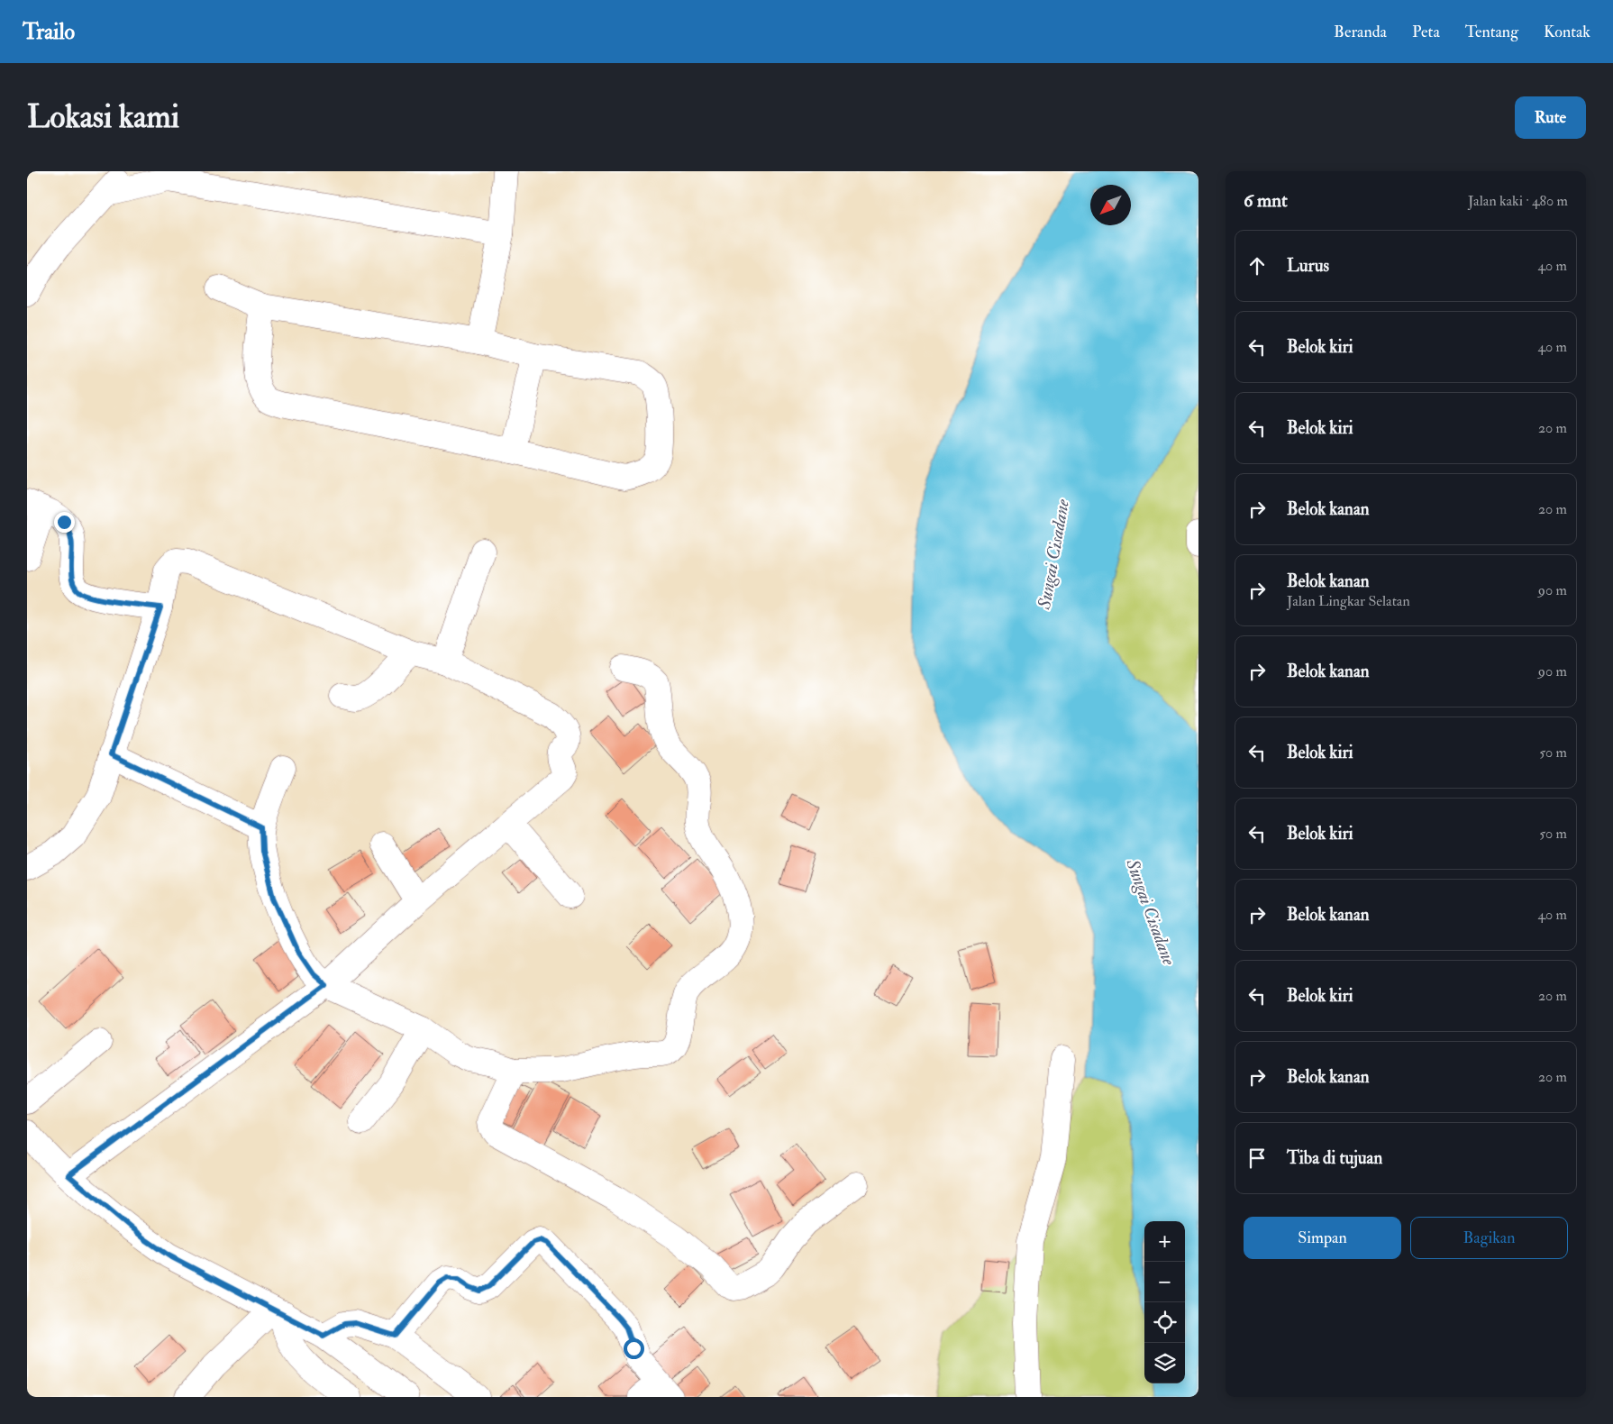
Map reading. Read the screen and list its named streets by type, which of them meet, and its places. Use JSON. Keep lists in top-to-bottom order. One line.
{"water":["Sungai Cisadane"],"north":"bottom left","page":{"header":"Trailo","nav":["Beranda","Peta","Tentang","Kontak"],"buttons":["Rute",["Simpan","Bagikan"]],"title":"Lokasi kami","heading":["6 mnt","Jalan kaki · 480 m"],"list":[["Lurus","40 m"],["Belok kiri","40 m"],["Belok kiri","20 m"],["Belok kanan","20 m"],["Belok kanan","Jalan Lingkar Selatan","90 m"],["Belok kanan","90 m"],["Belok kiri","50 m"],["Belok kiri","50 m"],["Belok kanan","40 m"],["Belok kiri","20 m"],["Belok kanan","20 m"],"Tiba di tujuan"],"map_buttons":["+","−"]}}
